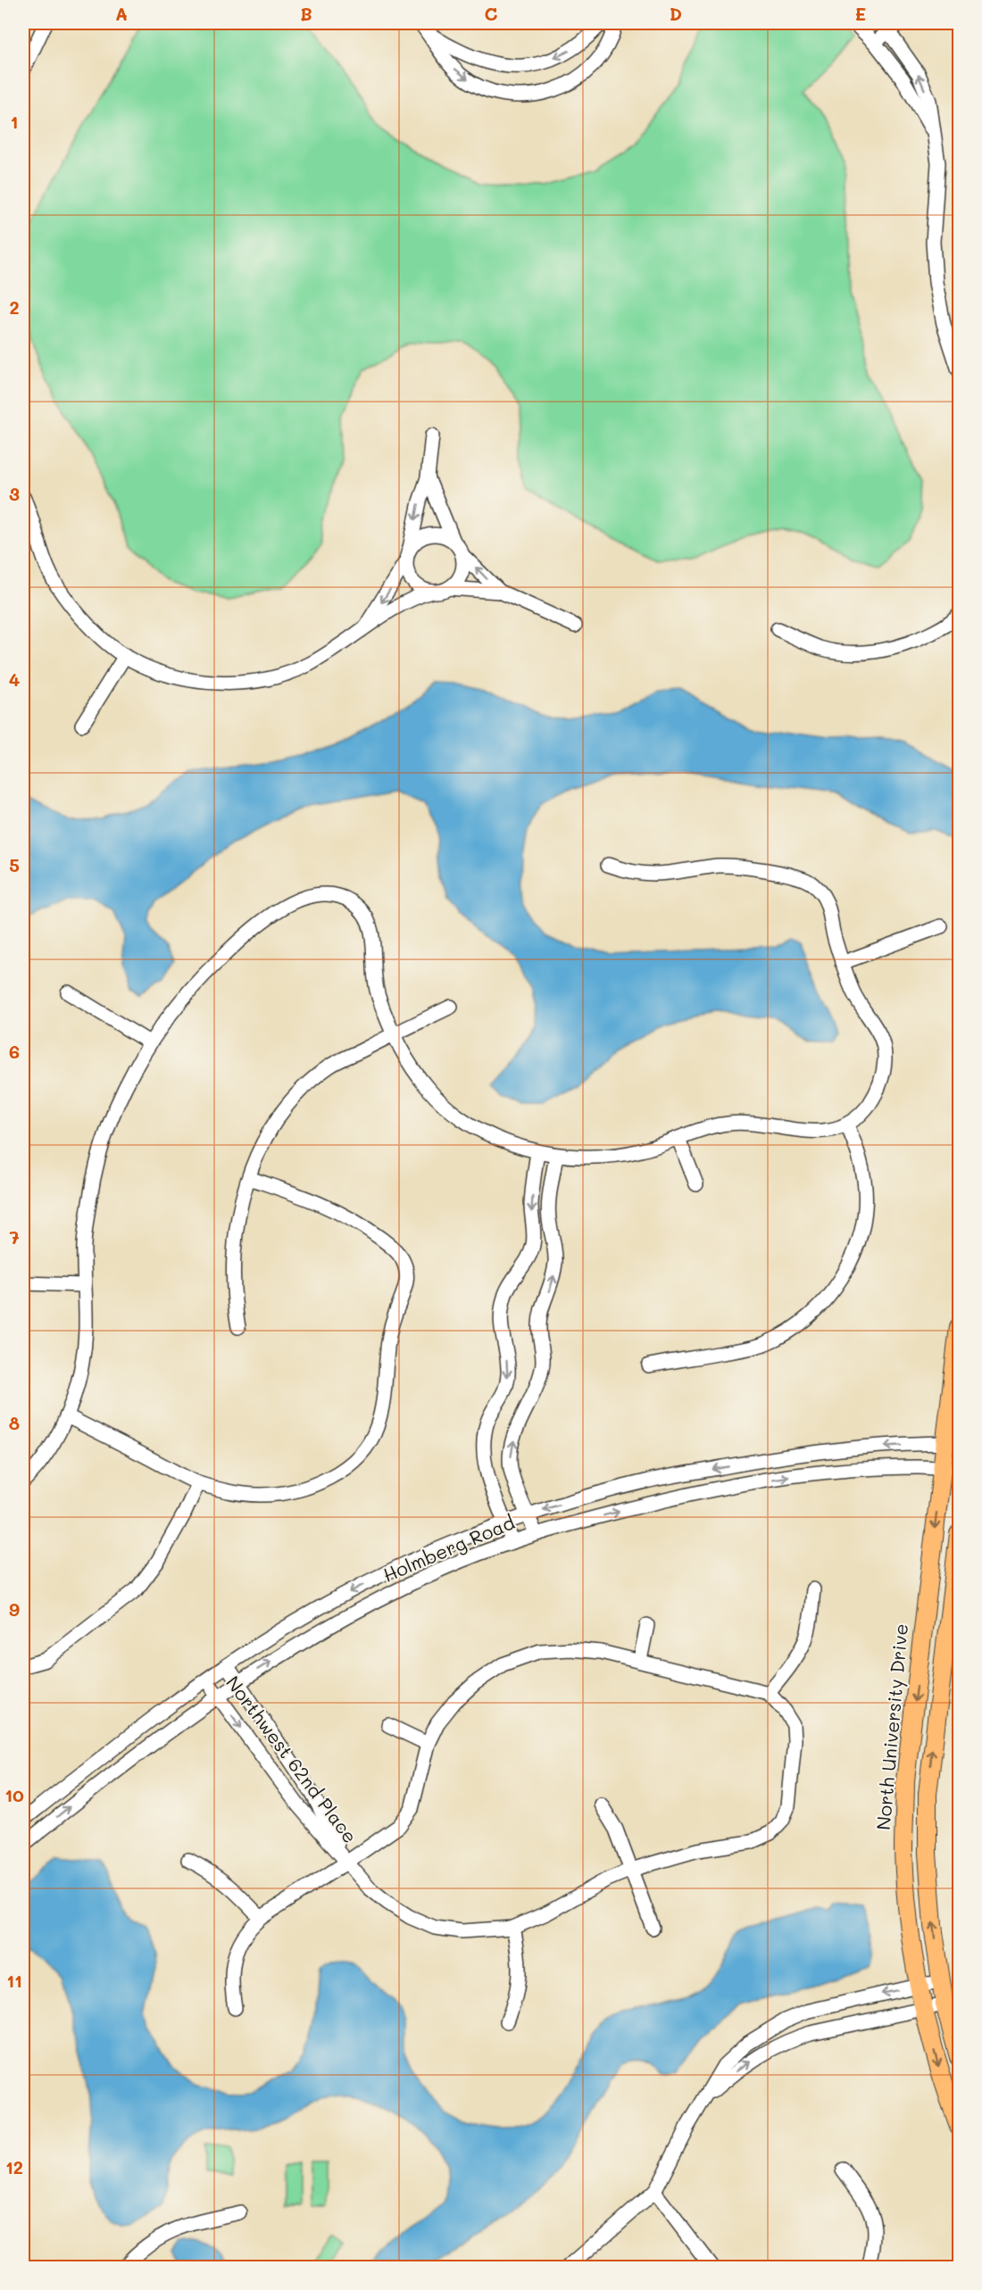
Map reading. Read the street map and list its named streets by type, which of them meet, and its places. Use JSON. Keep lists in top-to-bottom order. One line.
{"streets":{"main road":["North University Drive"],"street":["Holmberg Road","Northwest 62nd Place"]},"crossings":[["Holmberg Road","North University Drive"],["Holmberg Road","Northwest 62nd Place"]],"grid":{"columns":["A","B","C","D","E"],"rows":["1","2","3","4","5","6","7","8","9","10","11","12"]}}
